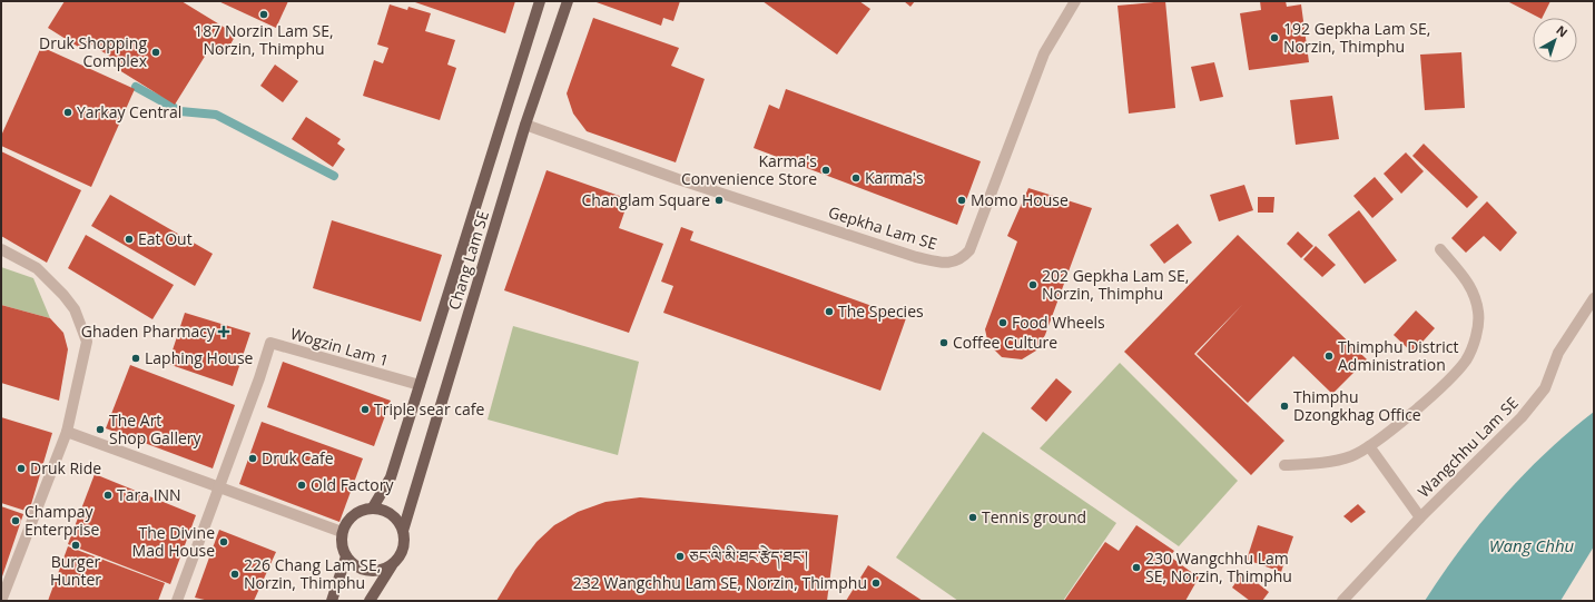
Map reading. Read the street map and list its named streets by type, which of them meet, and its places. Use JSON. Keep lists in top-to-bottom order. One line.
{"streets":{"main road":["Chang Lam SE"],"street":["Gepkha Lam SE","Wogzin Lam 1","Wangchhu Lam SE"]},"crossings":[["Gepkha Lam SE","Chang Lam SE"],["Chang Lam SE","Wogzin Lam 1"]],"water":["Wang Chhu"],"places":{"other":["187 Norzin Lam SE, Norzin, Thimphu","192 Gepkha Lam SE, Norzin, Thimphu","Druk Shopping Complex","Yarkay Central","Karma's Convenience Store","Karma's","Changlam Square","Momo House","Eat Out","202 Gepkha Lam SE, Norzin, Thimphu","The Species","Food Wheels","Coffee Culture","Thimphu District Administration","Laphing House","Thimphu Dzongkhag Office","Triple sear cafe","The Art Shop Gallery","Druk Cafe","Druk Ride","Old Factory","Tara INN","Tennis ground","Champay Enterprise","The Divine Mad House","Burger Hunter","ཅང་ལི་མི་ཐང་རྩེད་ཐང་།","230 Wangchhu Lam SE, Norzin, Thimphu","226 Chang Lam SE, Norzin, Thimphu","232 Wangchhu Lam SE, Norzin, Thimphu"],"health":["Ghaden Pharmacy"]},"north":"top right"}
